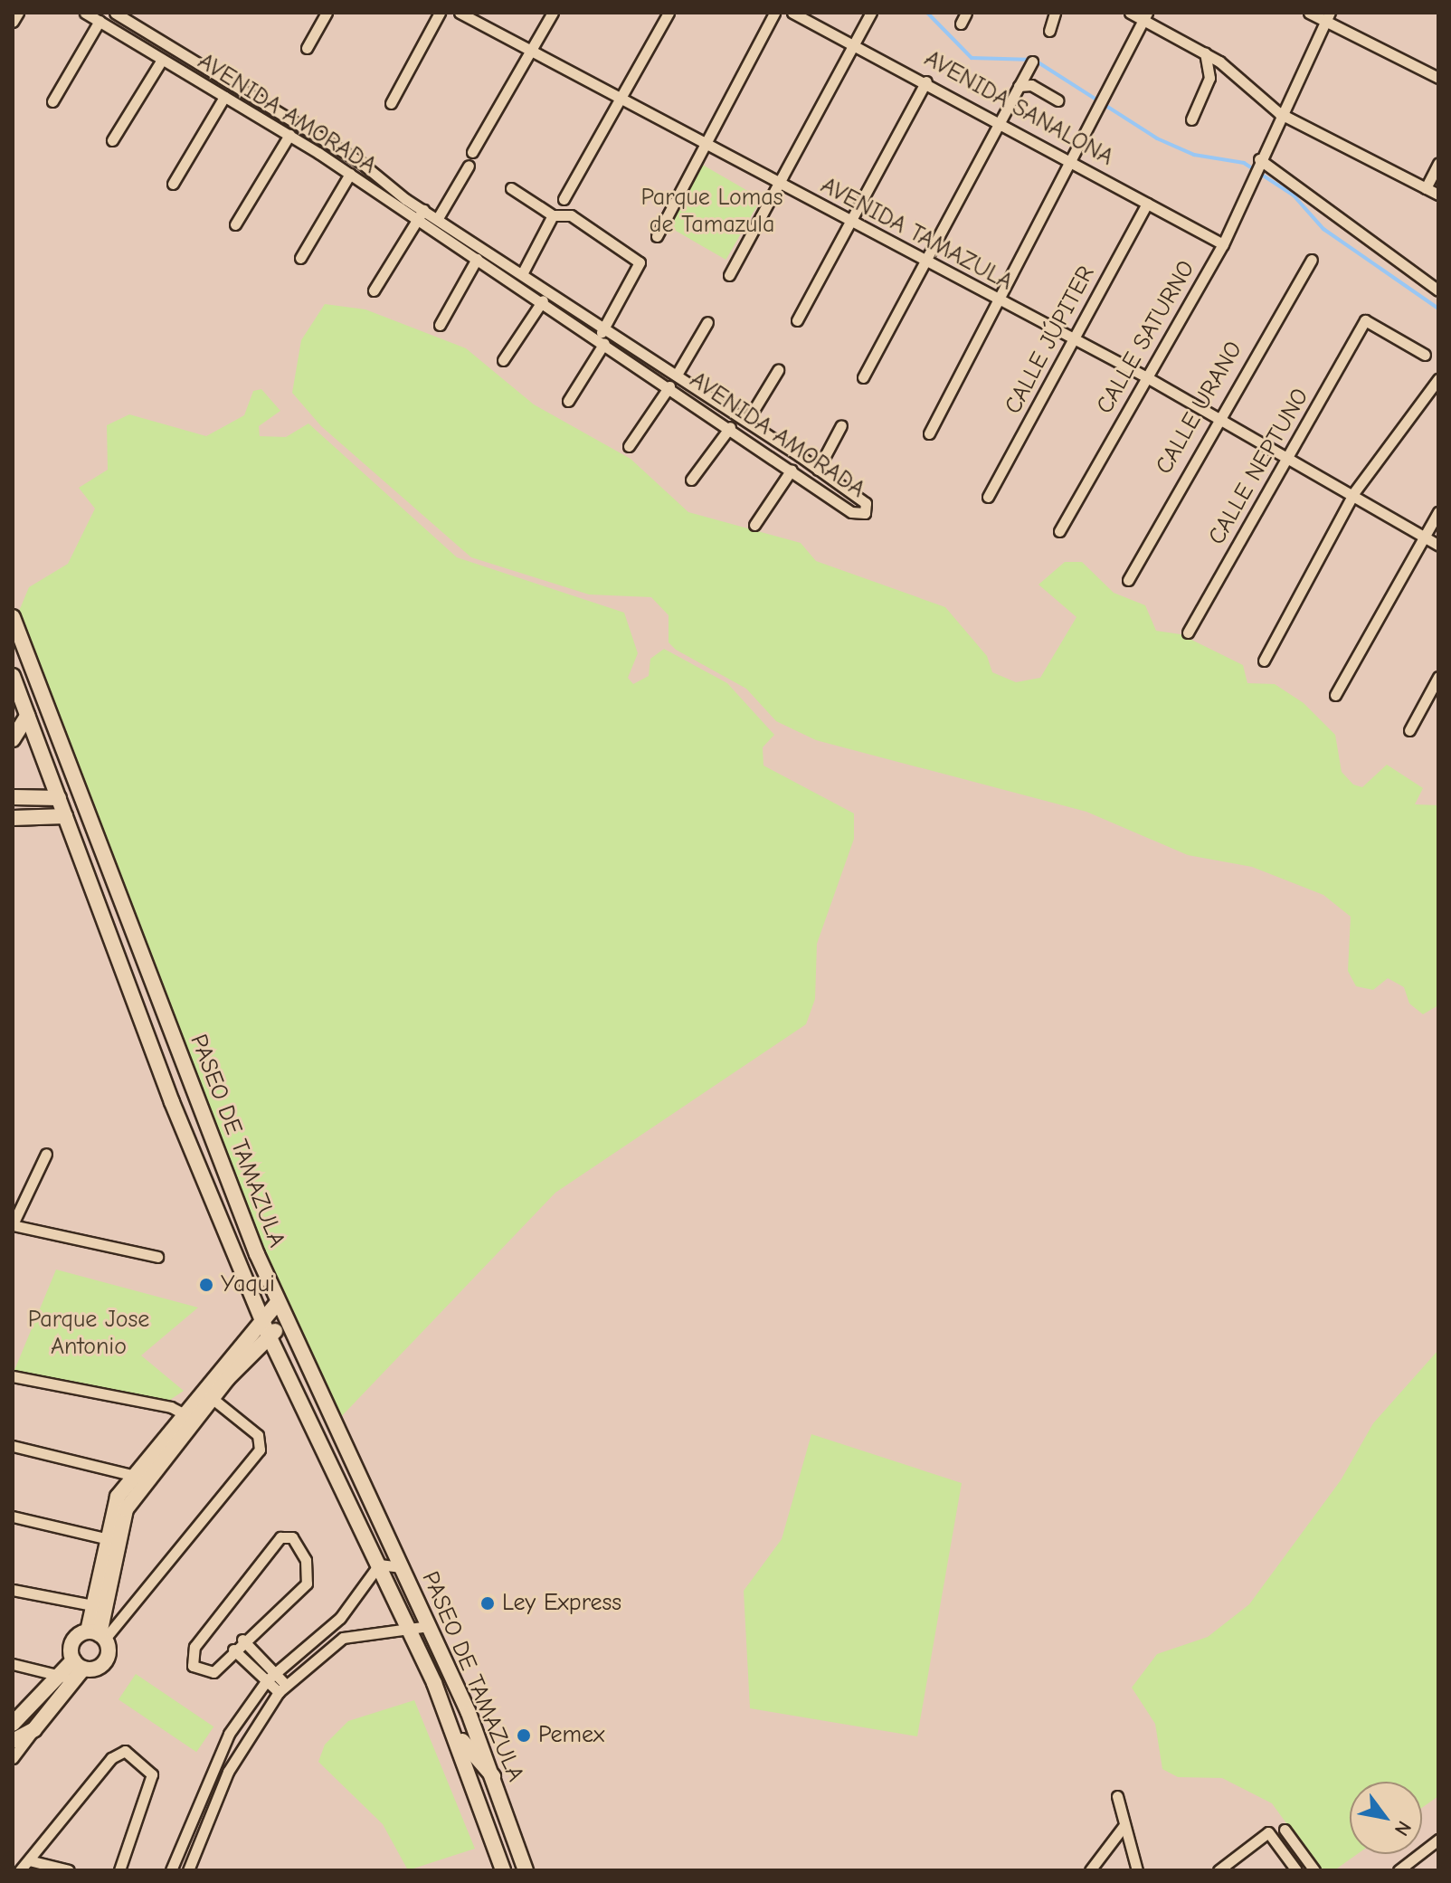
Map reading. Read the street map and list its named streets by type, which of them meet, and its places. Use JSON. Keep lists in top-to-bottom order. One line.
{"streets":{"main road":["PASEO DE TAMAZULA"],"street":["AVENIDA SANALONA","AVENIDA AMORADA","AVENIDA TAMAZULA","CALLE SATURNO","CALLE JÚPITER","CALLE URANO","CALLE NEPTUNO"]},"crossings":[["AVENIDA SANALONA","CALLE SATURNO"],["AVENIDA SANALONA","CALLE JÚPITER"],["AVENIDA TAMAZULA","CALLE SATURNO"],["AVENIDA TAMAZULA","CALLE JÚPITER"],["AVENIDA TAMAZULA","CALLE URANO"],["AVENIDA TAMAZULA","CALLE NEPTUNO"]],"parks":["Parque Lomas de Tamazula","Parque Jose Antonio"],"places":["Yaqui","Ley Express","Pemex"],"north":"bottom right"}
